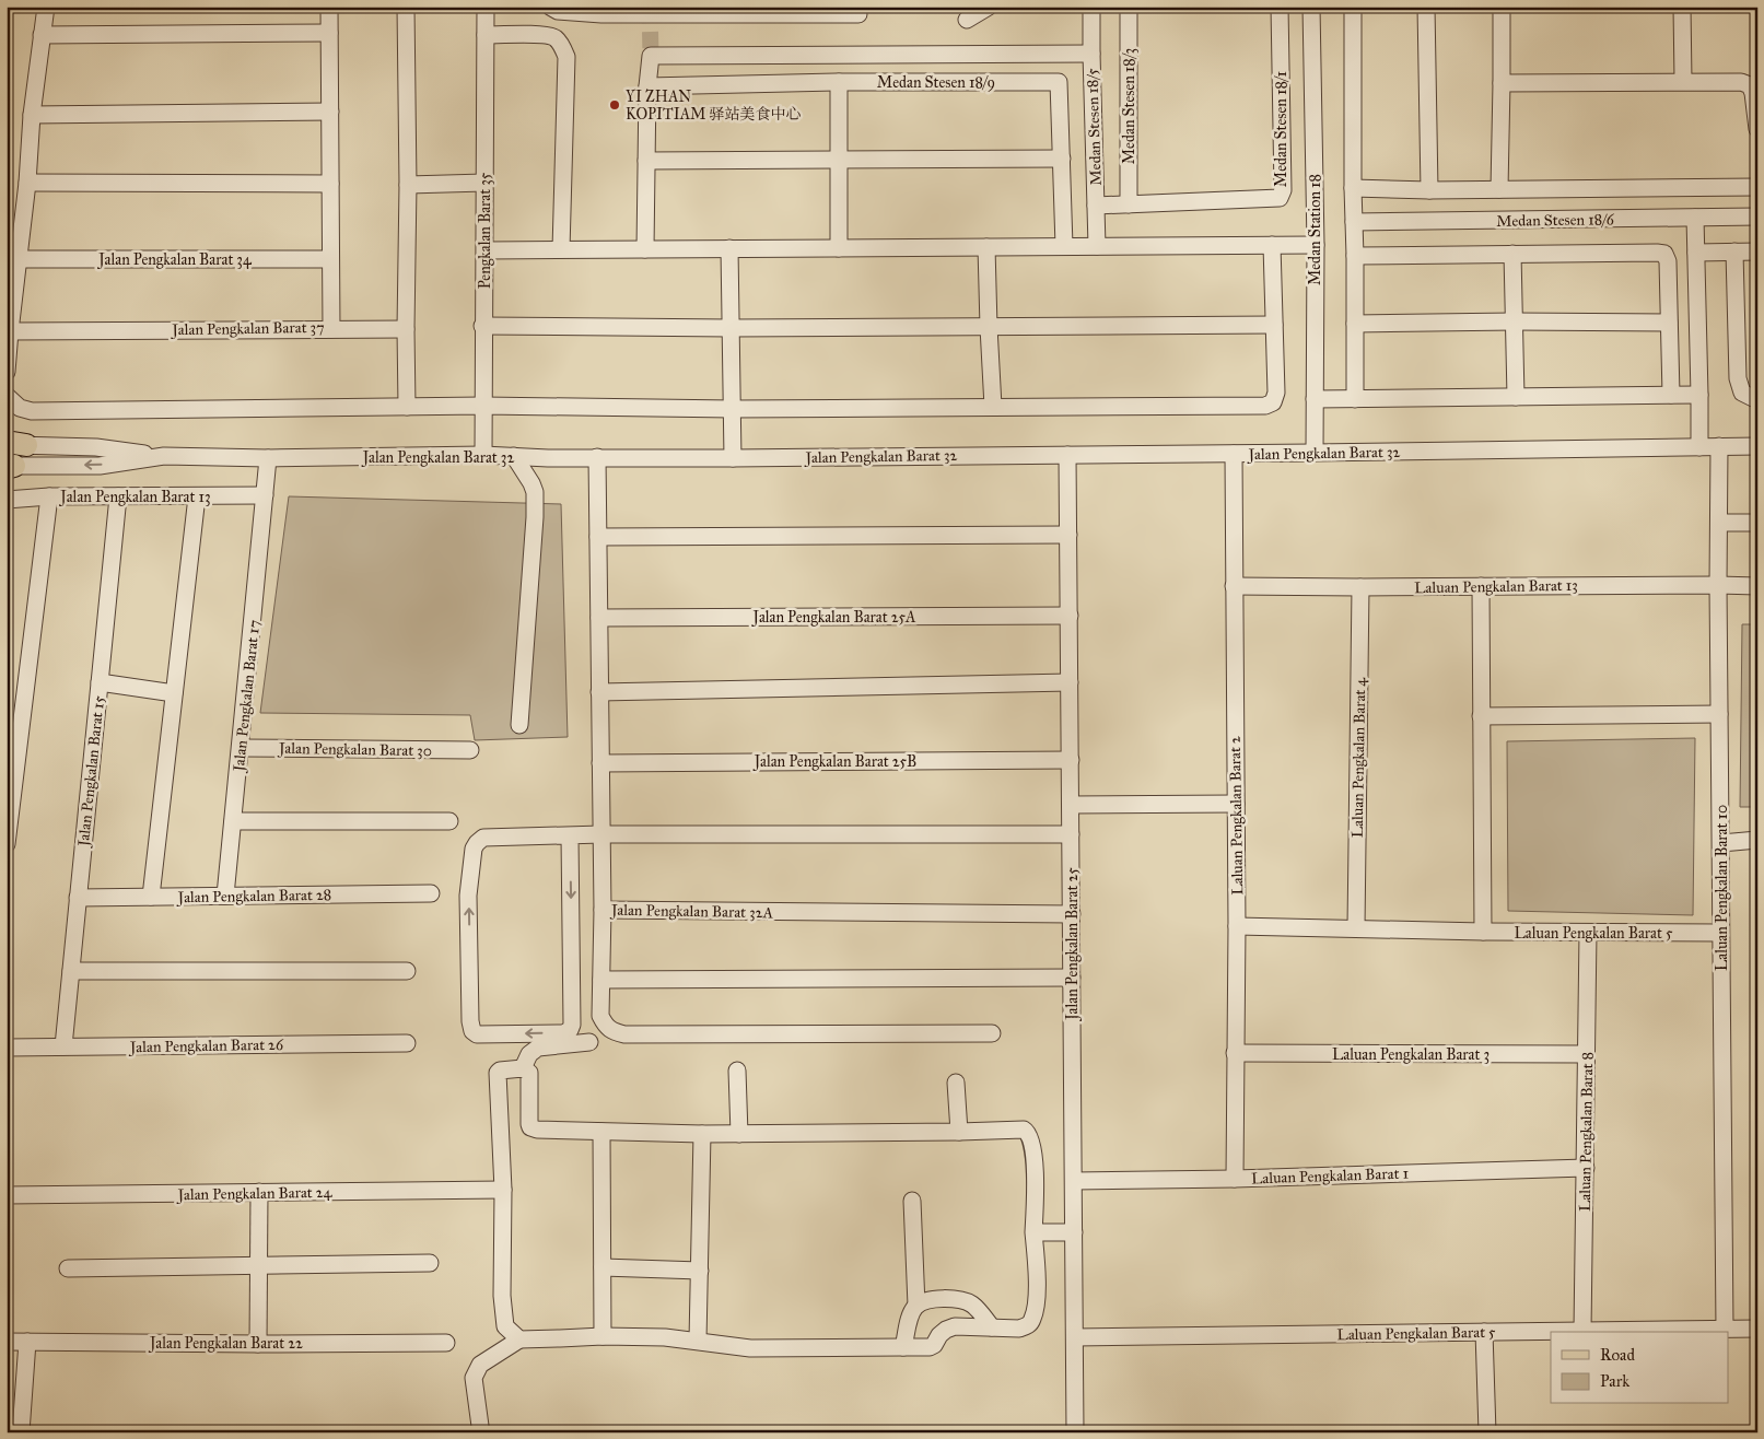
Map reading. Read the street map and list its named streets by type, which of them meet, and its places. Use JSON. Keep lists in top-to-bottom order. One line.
{"streets":{"street":["Medan Stesen 18/9","Medan Stesen 18/3","Medan Stesen 18/5","Medan Stesen 18/1","Medan Stesen 18/6","Medan Station 18","Pengkalan Barat 35","Jalan Pengkalan Barat 34","Jalan Pengkalan Barat 37","Jalan Pengkalan Barat 32","Jalan Pengkalan Barat 13","Laluan Pengkalan Barat 13","Jalan Pengkalan Barat 25A","Jalan Pengkalan Barat 17","Jalan Pengkalan Barat 30","Laluan Pengkalan Barat 4","Jalan Pengkalan Barat 25B","Jalan Pengkalan Barat 15","Laluan Pengkalan Barat 2","Laluan Pengkalan Barat 10","Jalan Pengkalan Barat 28","Jalan Pengkalan Barat 32A","Laluan Pengkalan Barat 5","Jalan Pengkalan Barat 25","Jalan Pengkalan Barat 26","Laluan Pengkalan Barat 3","Laluan Pengkalan Barat 8","Laluan Pengkalan Barat 1","Jalan Pengkalan Barat 24","Jalan Pengkalan Barat 22"]},"crossings":[["Medan Stesen 18/9","Medan Stesen 18/5"],["Medan Stesen 18/3","Medan Stesen 18/1"],["Medan Stesen 18/5","Medan Stesen 18/1"],["Medan Station 18","Jalan Pengkalan Barat 32"],["Pengkalan Barat 35","Jalan Pengkalan Barat 32"],["Jalan Pengkalan Barat 34","Jalan Pengkalan Barat 37"],["Jalan Pengkalan Barat 32","Jalan Pengkalan Barat 17"],["Jalan Pengkalan Barat 32","Laluan Pengkalan Barat 2"],["Jalan Pengkalan Barat 32","Laluan Pengkalan Barat 10"],["Jalan Pengkalan Barat 32","Jalan Pengkalan Barat 32A"],["Jalan Pengkalan Barat 32","Jalan Pengkalan Barat 25"],["Jalan Pengkalan Barat 13","Jalan Pengkalan Barat 17"],["Jalan Pengkalan Barat 13","Jalan Pengkalan Barat 15"],["Laluan Pengkalan Barat 13","Laluan Pengkalan Barat 4"],["Laluan Pengkalan Barat 13","Laluan Pengkalan Barat 2"],["Laluan Pengkalan Barat 13","Laluan Pengkalan Barat 10"],["Jalan Pengkalan Barat 25A","Jalan Pengkalan Barat 32A"],["Jalan Pengkalan Barat 25A","Jalan Pengkalan Barat 25"],["Jalan Pengkalan Barat 17","Jalan Pengkalan Barat 30"],["Jalan Pengkalan Barat 17","Jalan Pengkalan Barat 28"],["Laluan Pengkalan Barat 4","Laluan Pengkalan Barat 5"],["Jalan Pengkalan Barat 25B","Jalan Pengkalan Barat 32A"],["Jalan Pengkalan Barat 25B","Jalan Pengkalan Barat 25"],["Jalan Pengkalan Barat 15","Jalan Pengkalan Barat 28"],["Jalan Pengkalan Barat 15","Jalan Pengkalan Barat 26"],["Laluan Pengkalan Barat 2","Laluan Pengkalan Barat 5"],["Laluan Pengkalan Barat 2","Laluan Pengkalan Barat 3"],["Laluan Pengkalan Barat 2","Laluan Pengkalan Barat 1"],["Laluan Pengkalan Barat 10","Laluan Pengkalan Barat 5"],["Jalan Pengkalan Barat 32A","Jalan Pengkalan Barat 25"],["Laluan Pengkalan Barat 5","Jalan Pengkalan Barat 25"],["Laluan Pengkalan Barat 5","Laluan Pengkalan Barat 8"],["Jalan Pengkalan Barat 25","Laluan Pengkalan Barat 1"],["Laluan Pengkalan Barat 3","Laluan Pengkalan Barat 8"],["Laluan Pengkalan Barat 8","Laluan Pengkalan Barat 1"]],"places":["YI ZHAN KOPITIAM 驿站美食中心"],"legend":["Road","Park"]}
